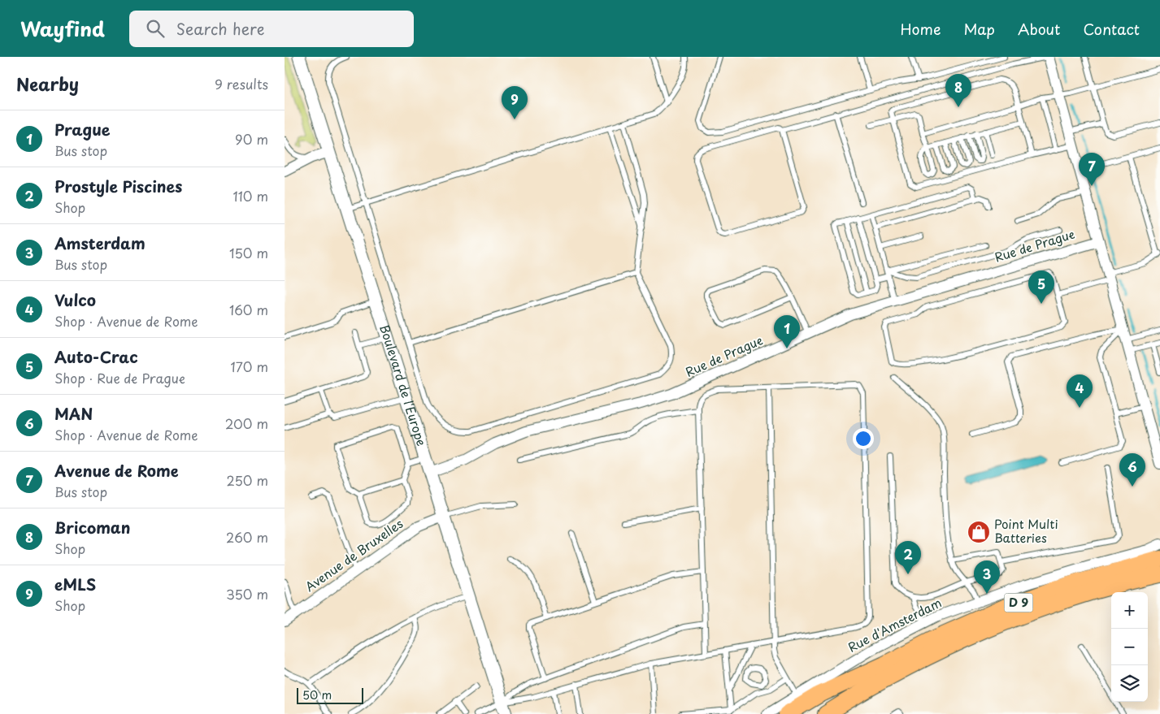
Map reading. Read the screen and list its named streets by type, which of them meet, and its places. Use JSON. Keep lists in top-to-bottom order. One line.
{"streets":{"highway":["D 9"],"street":["Rue de Prague","Boulevard de l'Europe","Avenue de Bruxelles","Rue d'Amsterdam"]},"crossings":[["Rue de Prague","Boulevard de l'Europe"],["Boulevard de l'Europe","Avenue de Bruxelles"]],"places":{"shop":["Point Multi Batteries"]},"scale_bar":"50 m","page":{"header":"Wayfind","search":"Search here","nav":["Home","Map","About","Contact"],"heading":["Nearby","9 results"],"pins":["8","9","7","5","1","4","6","2","3"],"list":[{"mark":"1","name":"Prague","note":"Bus stop","value":"90 m"},{"mark":"2","name":"Prostyle Piscines","note":"Shop","value":"110 m"},{"mark":"3","name":"Amsterdam","note":"Bus stop","value":"150 m"},{"mark":"4","name":"Vulco","note":"Shop · Avenue de Rome","value":"160 m"},{"mark":"5","name":"Auto-Crac","note":"Shop · Rue de Prague","value":"170 m"},{"mark":"6","name":"MAN","note":"Shop · Avenue de Rome","value":"200 m"},{"mark":"7","name":"Avenue de Rome","note":"Bus stop","value":"250 m"},{"mark":"8","name":"Bricoman","note":"Shop","value":"260 m"},{"mark":"9","name":"eMLS","note":"Shop","value":"350 m"}],"map_buttons":["+","−"],"scale":"50 m"}}
